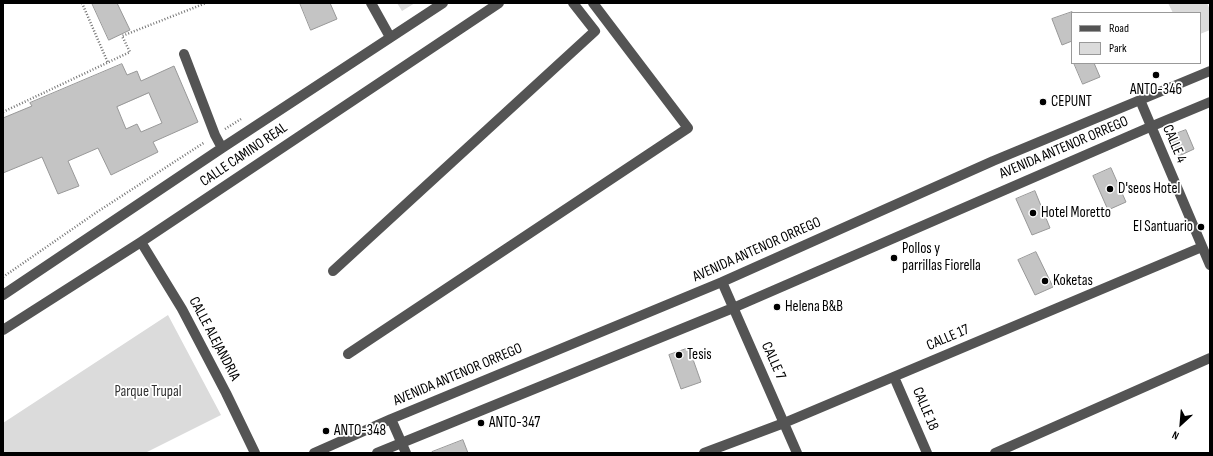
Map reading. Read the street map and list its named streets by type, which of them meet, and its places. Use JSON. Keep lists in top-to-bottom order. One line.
{"streets":{"street":["CALLE 4","AVENIDA ANTENOR ORREGO","CALLE CAMINO REAL","CALLE 17","CALLE ALEJANDRIA","CALLE 7","CALLE 18"]},"crossings":[["CALLE 4","AVENIDA ANTENOR ORREGO"],["CALLE 4","CALLE 17"],["AVENIDA ANTENOR ORREGO","CALLE 7"],["CALLE CAMINO REAL","CALLE ALEJANDRIA"],["CALLE 17","CALLE 7"],["CALLE 17","CALLE 18"]],"parks":["Parque Trupal"],"places":["ANTO-346","CEPUNT","D'seos Hotel","Hotel Moretto","El Santuario","Pollos y parrillas Fiorella","Koketas","Helena B&B","Tesis","ANTO-347","ANTO-348"],"legend":["Road","Park"],"north":"bottom left"}
